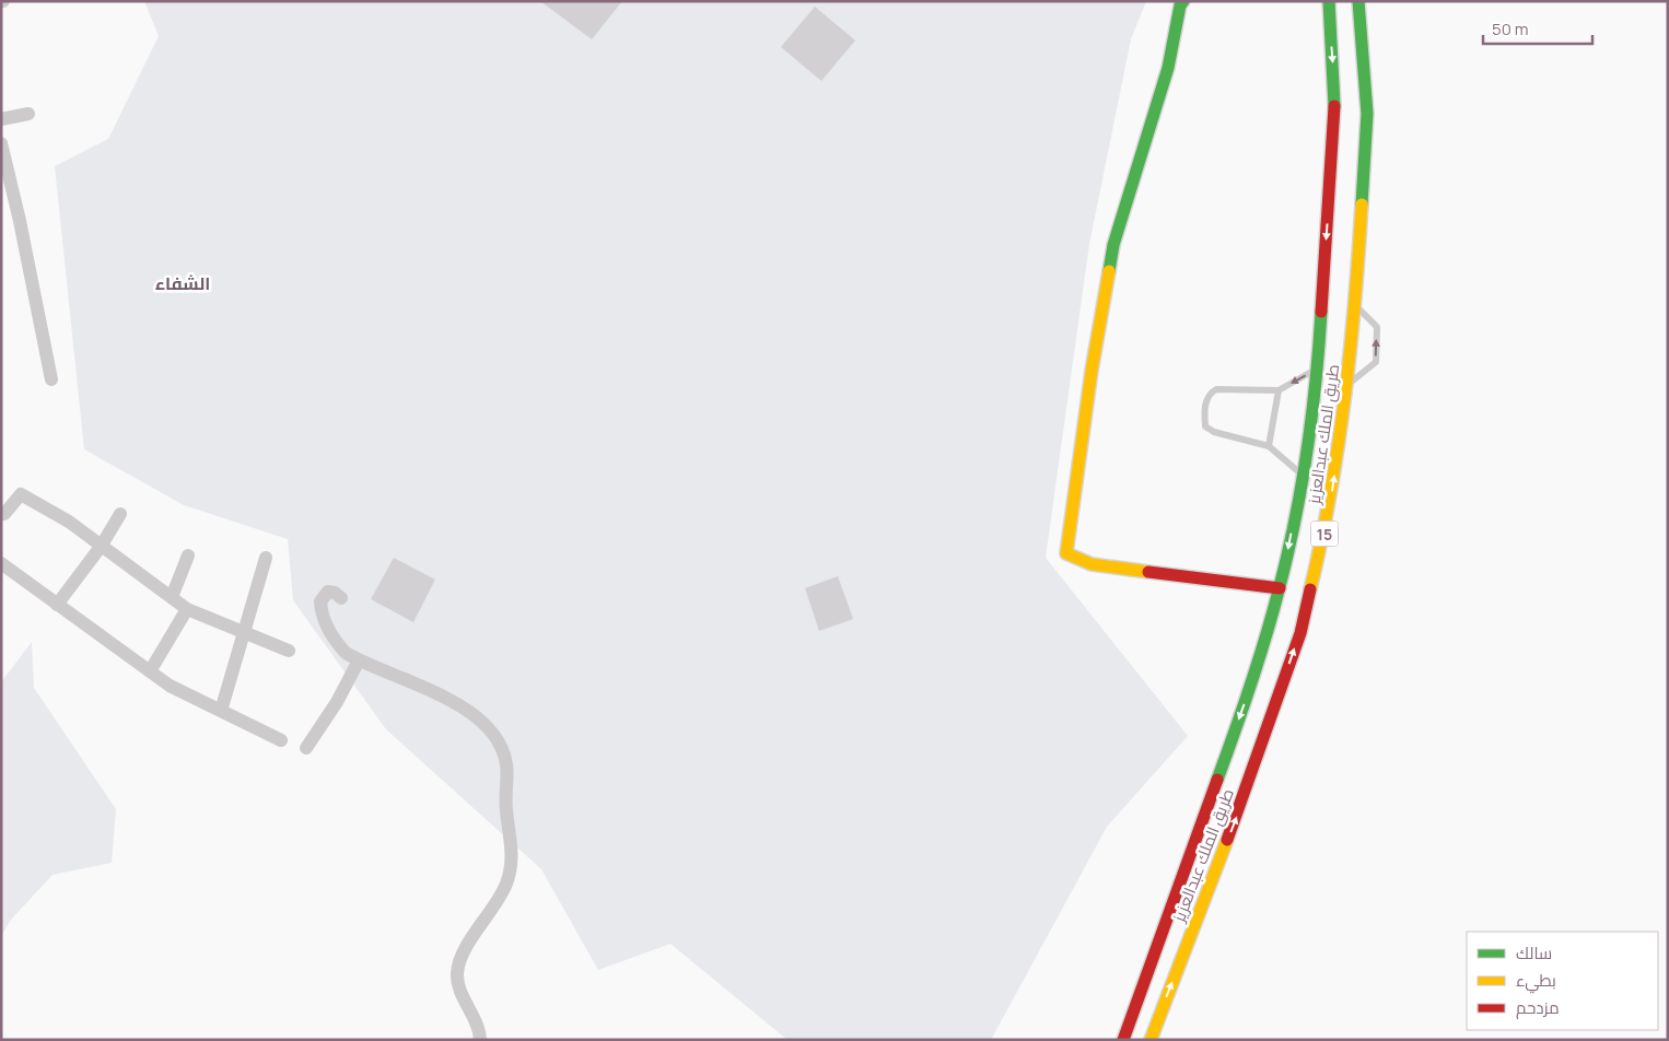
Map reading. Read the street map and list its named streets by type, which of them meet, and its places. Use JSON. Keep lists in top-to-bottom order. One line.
{"streets":{"main road":["طريق الملك عبدالعزيز","15"]},"districts":["الشفاء"],"legend":["سالك","بطيء","مزدحم"],"scale_bar":"50 m"}
